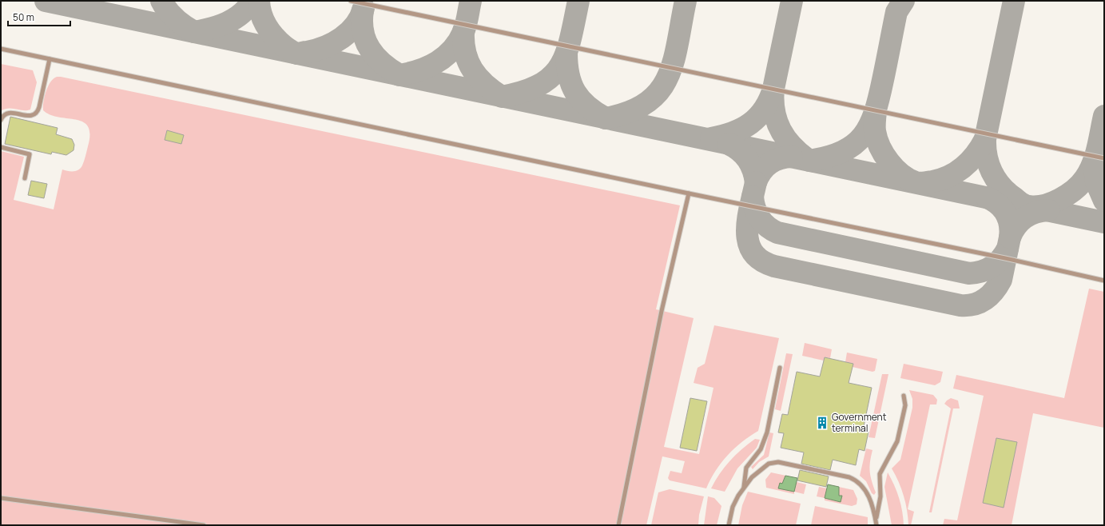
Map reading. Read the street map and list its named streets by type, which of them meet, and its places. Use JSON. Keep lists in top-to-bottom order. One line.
{"places":{"building":["Government terminal"]},"scale_bar":"50 m"}
